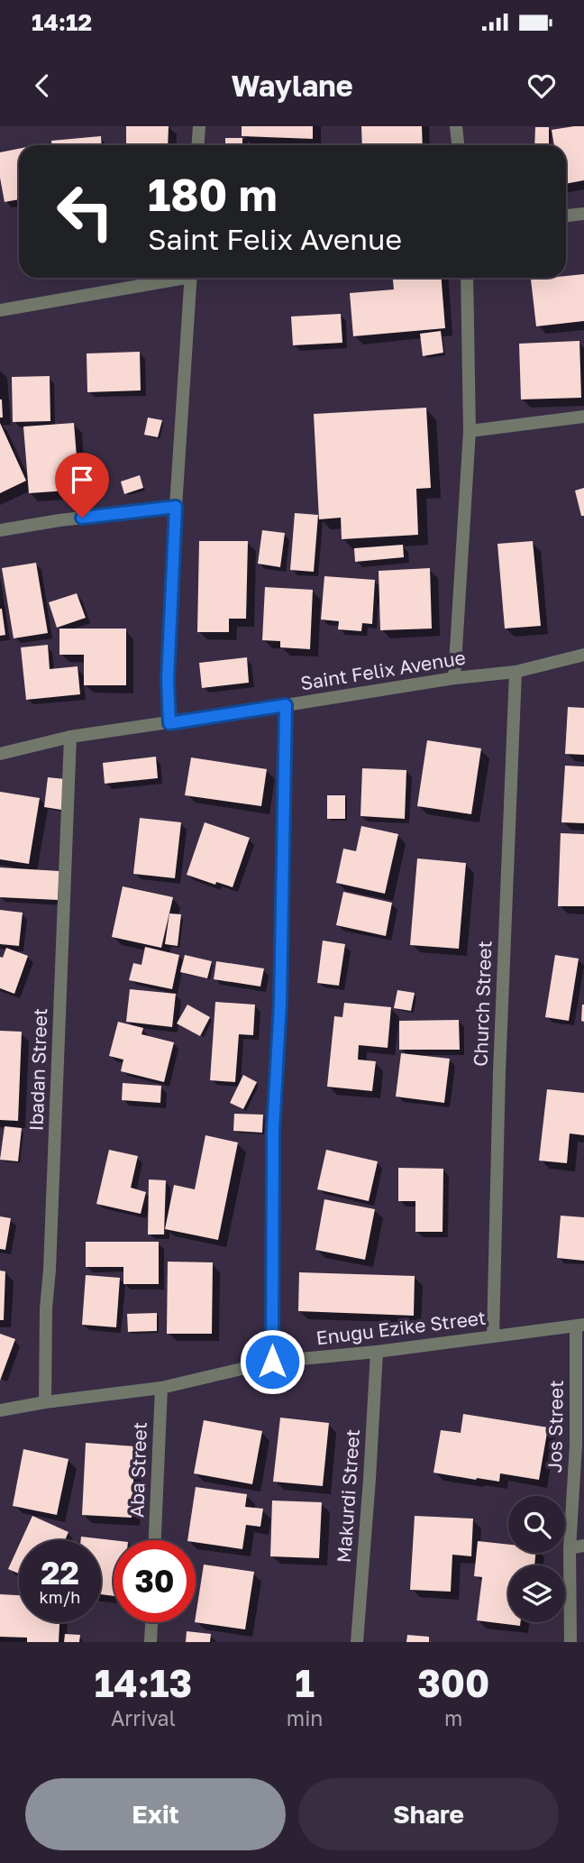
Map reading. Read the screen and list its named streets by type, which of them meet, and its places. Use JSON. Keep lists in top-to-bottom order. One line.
{"streets":{"street":["Saint Felix Avenue","Church Street","Ibadan Street","Enugu Ezike Street","Jos Street","Aba Street","Makurdi Street"]},"crossings":[["Saint Felix Avenue","Church Street"],["Saint Felix Avenue","Ibadan Street"],["Church Street","Enugu Ezike Street"],["Ibadan Street","Enugu Ezike Street"],["Enugu Ezike Street","Jos Street"],["Enugu Ezike Street","Aba Street"],["Enugu Ezike Street","Makurdi Street"]],"page":{"status":"14:12","header":"Waylane","turn":["180 m","Saint Felix Avenue"],"speed":"22 km/h","limit":"30","eta":["14:13","Arrival","1","min","300","m"],"buttons":["Exit","Share"]}}
